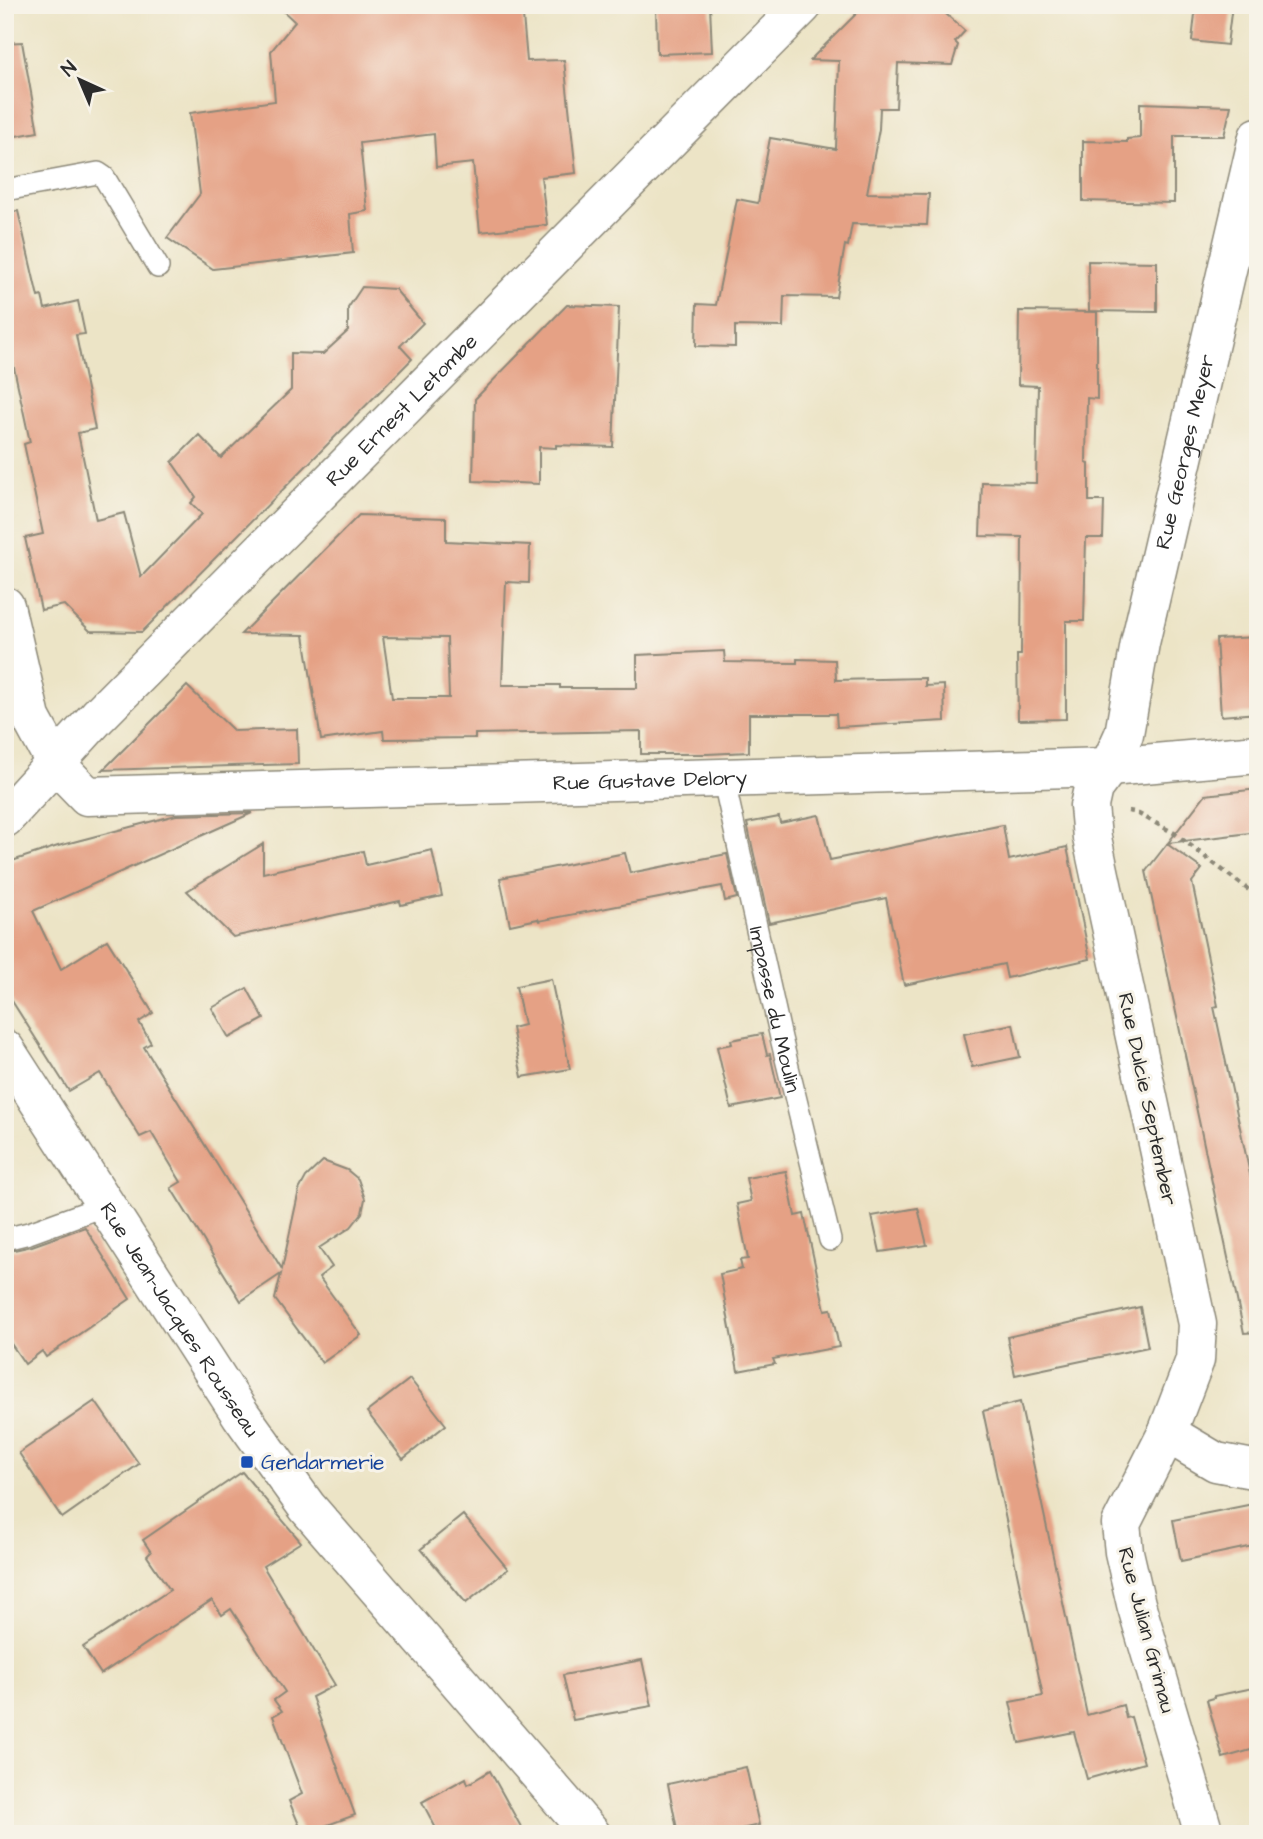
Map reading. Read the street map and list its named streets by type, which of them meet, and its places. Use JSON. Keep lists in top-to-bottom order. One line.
{"streets":{"street":["Rue Ernest Letombe","Rue Georges Meyer","Rue Gustave Delory","Rue Dulcie September","Rue Jean-Jacques Rousseau","Rue Julian Grimau"],"lane":["Impasse du Moulin"]},"crossings":[["Rue Ernest Letombe","Rue Gustave Delory"],["Rue Georges Meyer","Rue Gustave Delory"],["Rue Gustave Delory","Impasse du Moulin"],["Rue Dulcie September","Rue Julian Grimau"]],"places":{"transit":["Gendarmerie"]},"north":"top left"}
